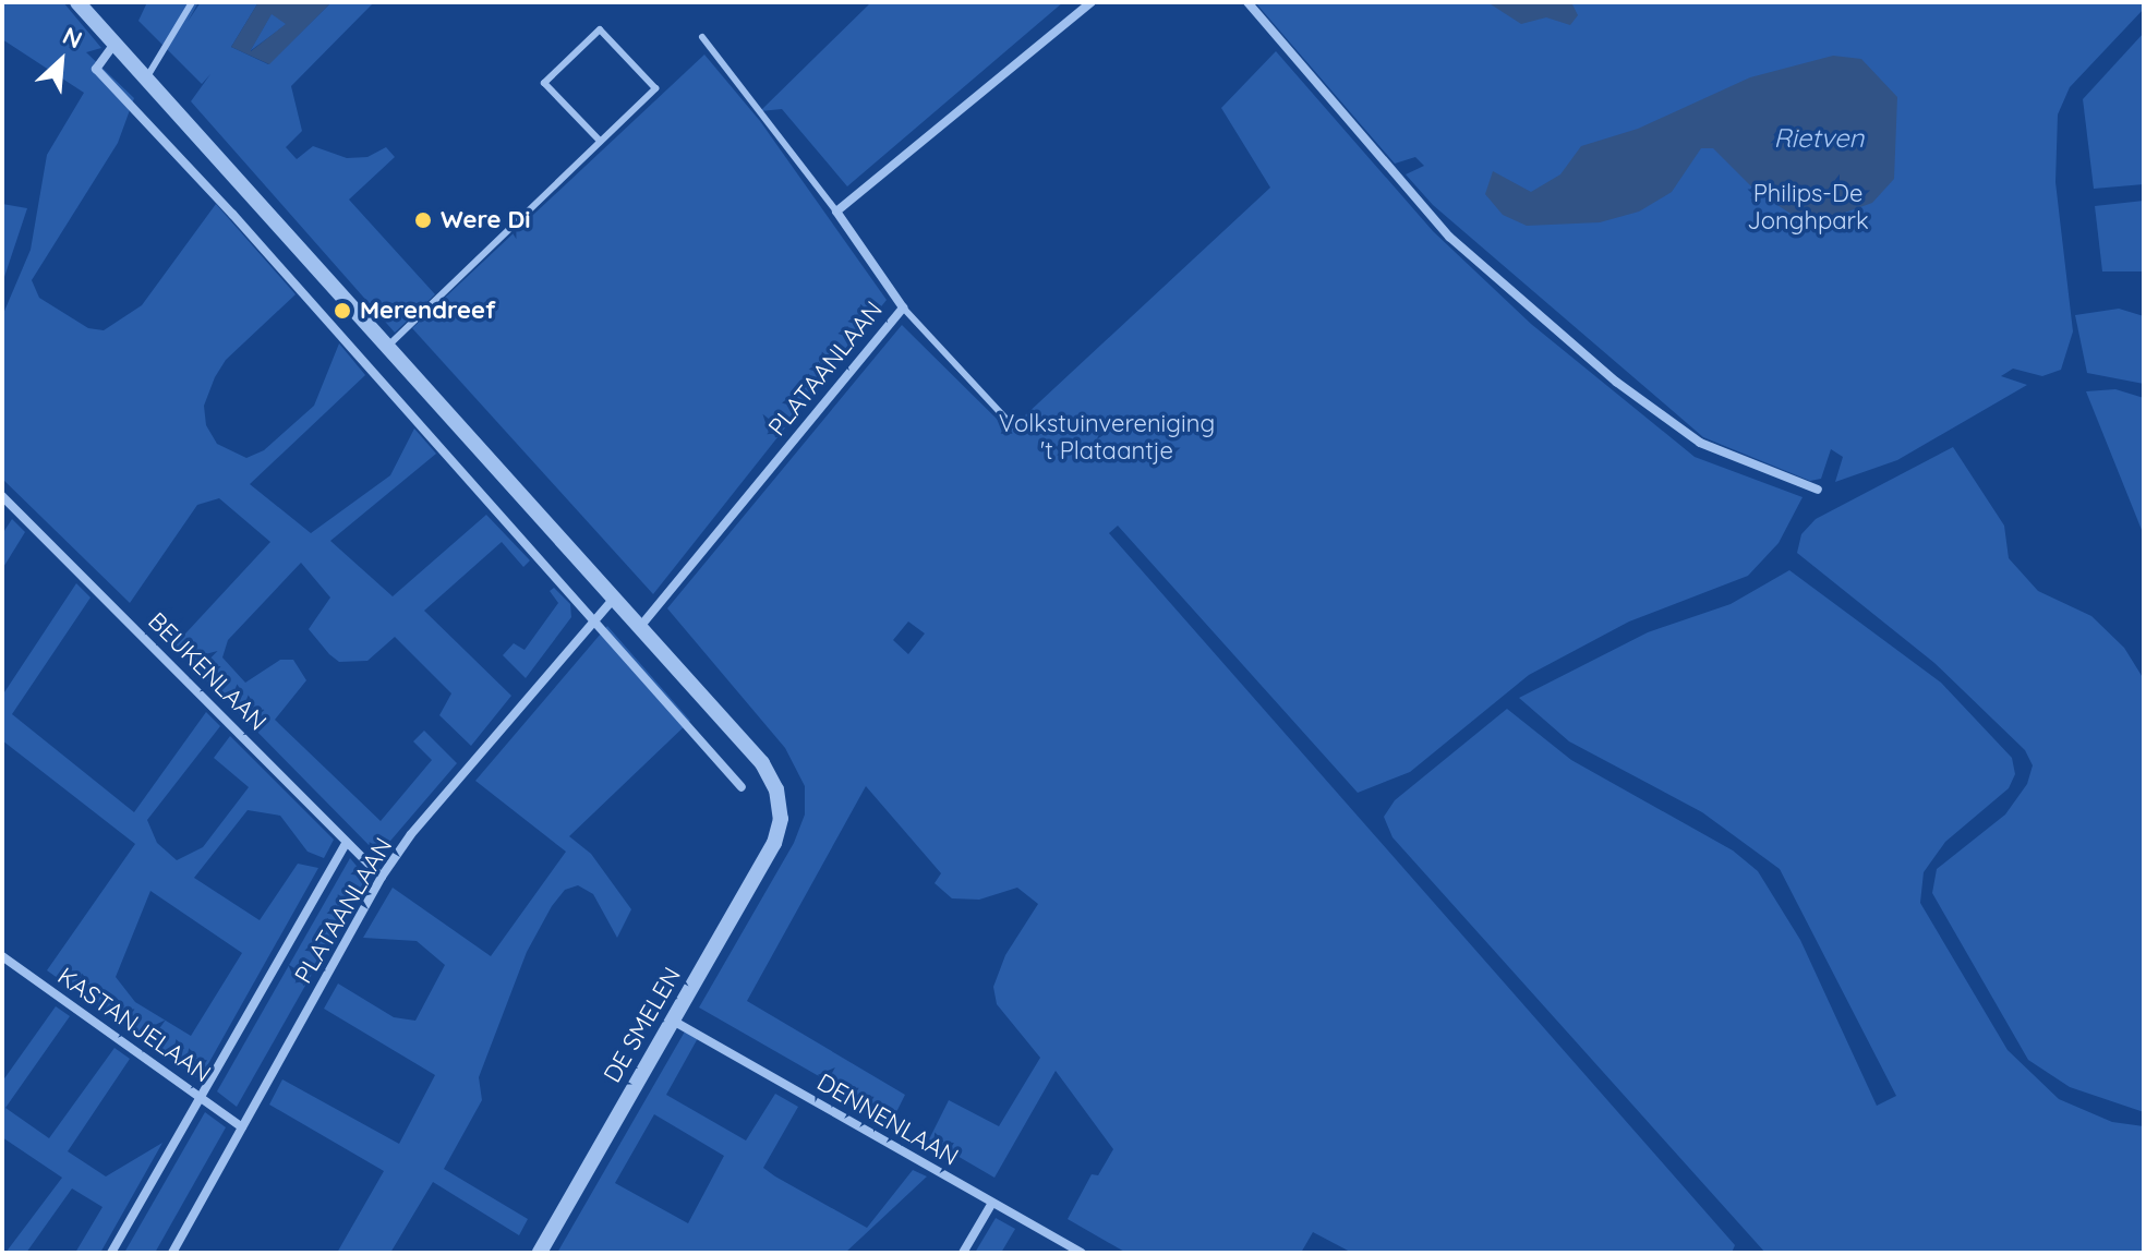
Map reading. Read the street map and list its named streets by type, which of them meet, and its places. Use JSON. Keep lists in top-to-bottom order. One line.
{"streets":{"street":["PLATAANLAAN","BEUKENLAAN","KASTANJELAAN","DE SMELEN","DENNENLAAN"]},"crossings":[["PLATAANLAAN","BEUKENLAAN"],["PLATAANLAAN","KASTANJELAAN"],["PLATAANLAAN","DE SMELEN"],["DE SMELEN","DENNENLAAN"]],"water":["Rietven"],"parks":["Philips-De Jonghpark","Volkstuinvereniging 't Plataantje"],"places":["Were Di","Merendreef"],"north":"top right"}
